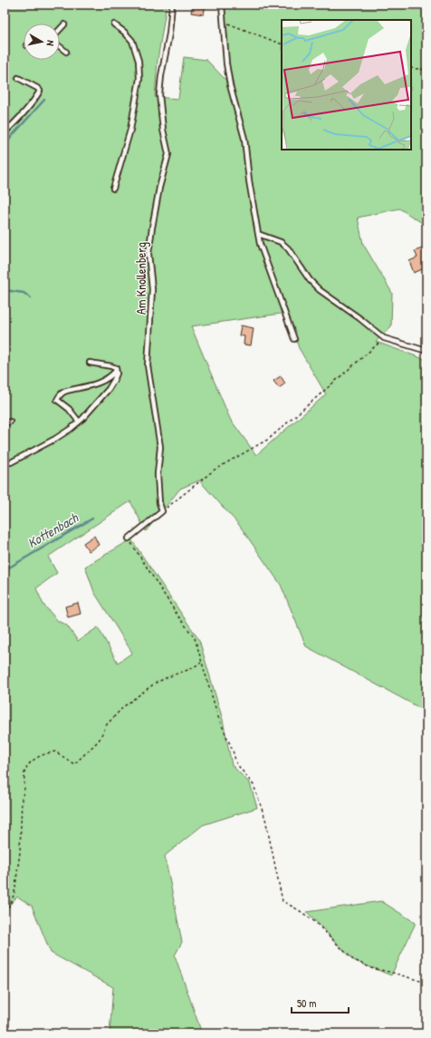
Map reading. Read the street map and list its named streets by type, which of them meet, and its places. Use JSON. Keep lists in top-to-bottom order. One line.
{"streets":{"lane":["Am Knollenberg"]},"water":["Kottenbach"],"scale_bar":"50 m","north":"right"}
